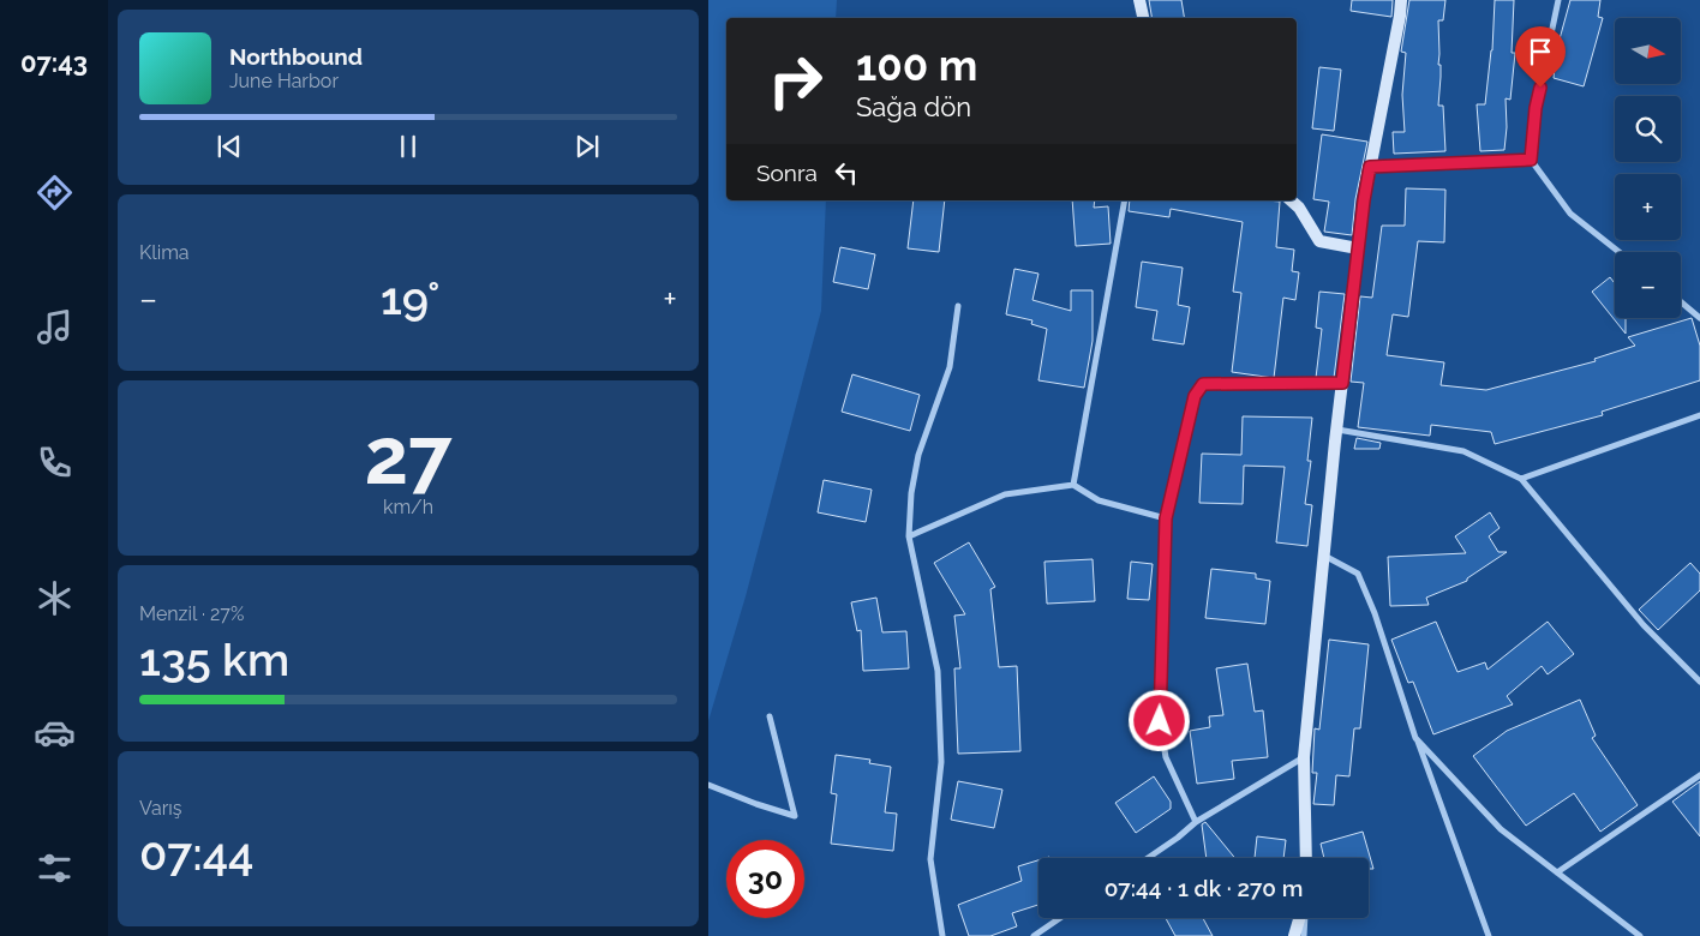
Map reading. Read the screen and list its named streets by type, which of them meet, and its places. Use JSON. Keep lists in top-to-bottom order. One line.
{"north":"right","page":{"tabs":"07:43","map_buttons":["+","−"],"turn":["100 m","Sağa dön"],"song":["Northbound","June Harbor"],"then":"Sonra","tile":["Klima",["27","km/h"],["Menzil · 27%","135 km"],["Varış","07:44"]],"heat":["−","19°","+"],"limit":"30","trip":"07:44 · 1 dk · 270 m"}}
